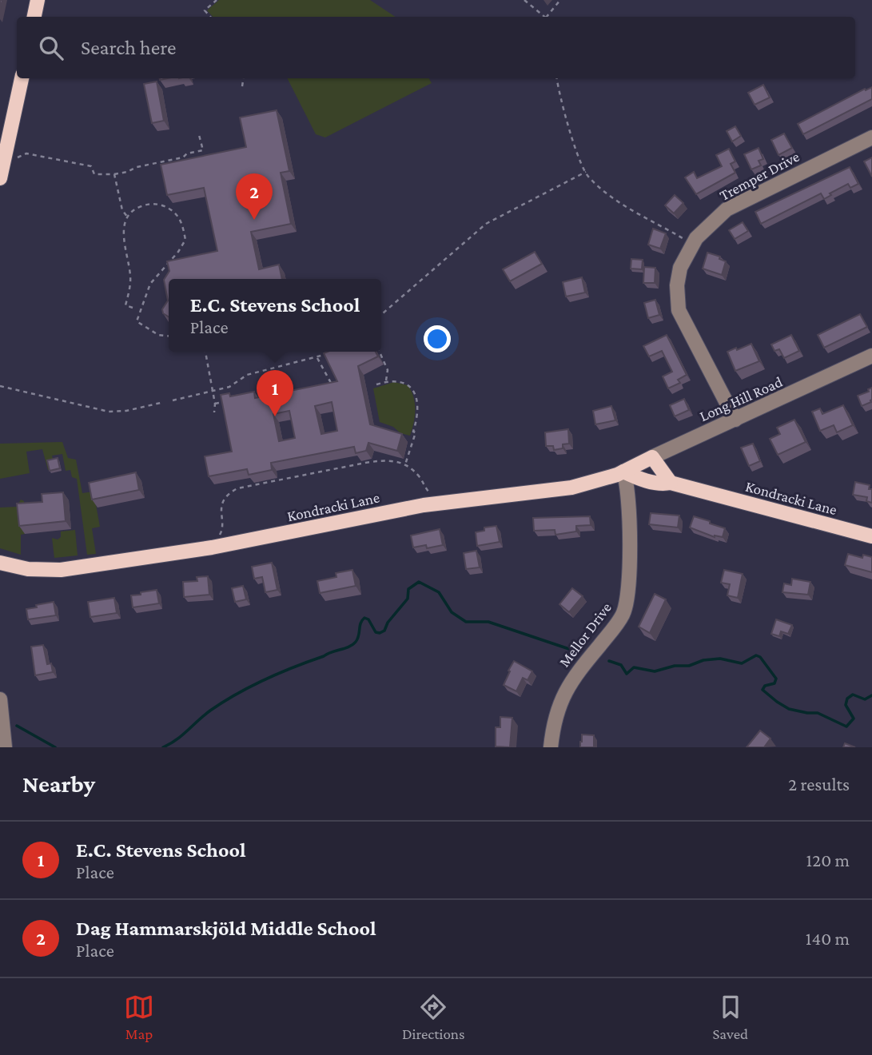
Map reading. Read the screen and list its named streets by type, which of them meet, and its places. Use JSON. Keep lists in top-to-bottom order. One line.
{"streets":{"main road":["Long Hill Road","Kondracki Lane"],"street":["Tremper Drive","Mellor Drive"]},"crossings":[["Tremper Drive","Long Hill Road"],["Long Hill Road","Kondracki Lane"],["Long Hill Road","Mellor Drive"],["Kondracki Lane","Mellor Drive"]],"page":{"search":"Search here","pins":["2","1"],"popup":["E.C. Stevens School","Place"],"heading":["Nearby","2 results"],"list":[{"mark":"1","name":"E.C. Stevens School","note":"Place","value":"120 m"},{"mark":"2","name":"Dag Hammarskjöld Middle School","note":"Place","value":"140 m"}],"nav":["Map","Directions","Saved"]}}
